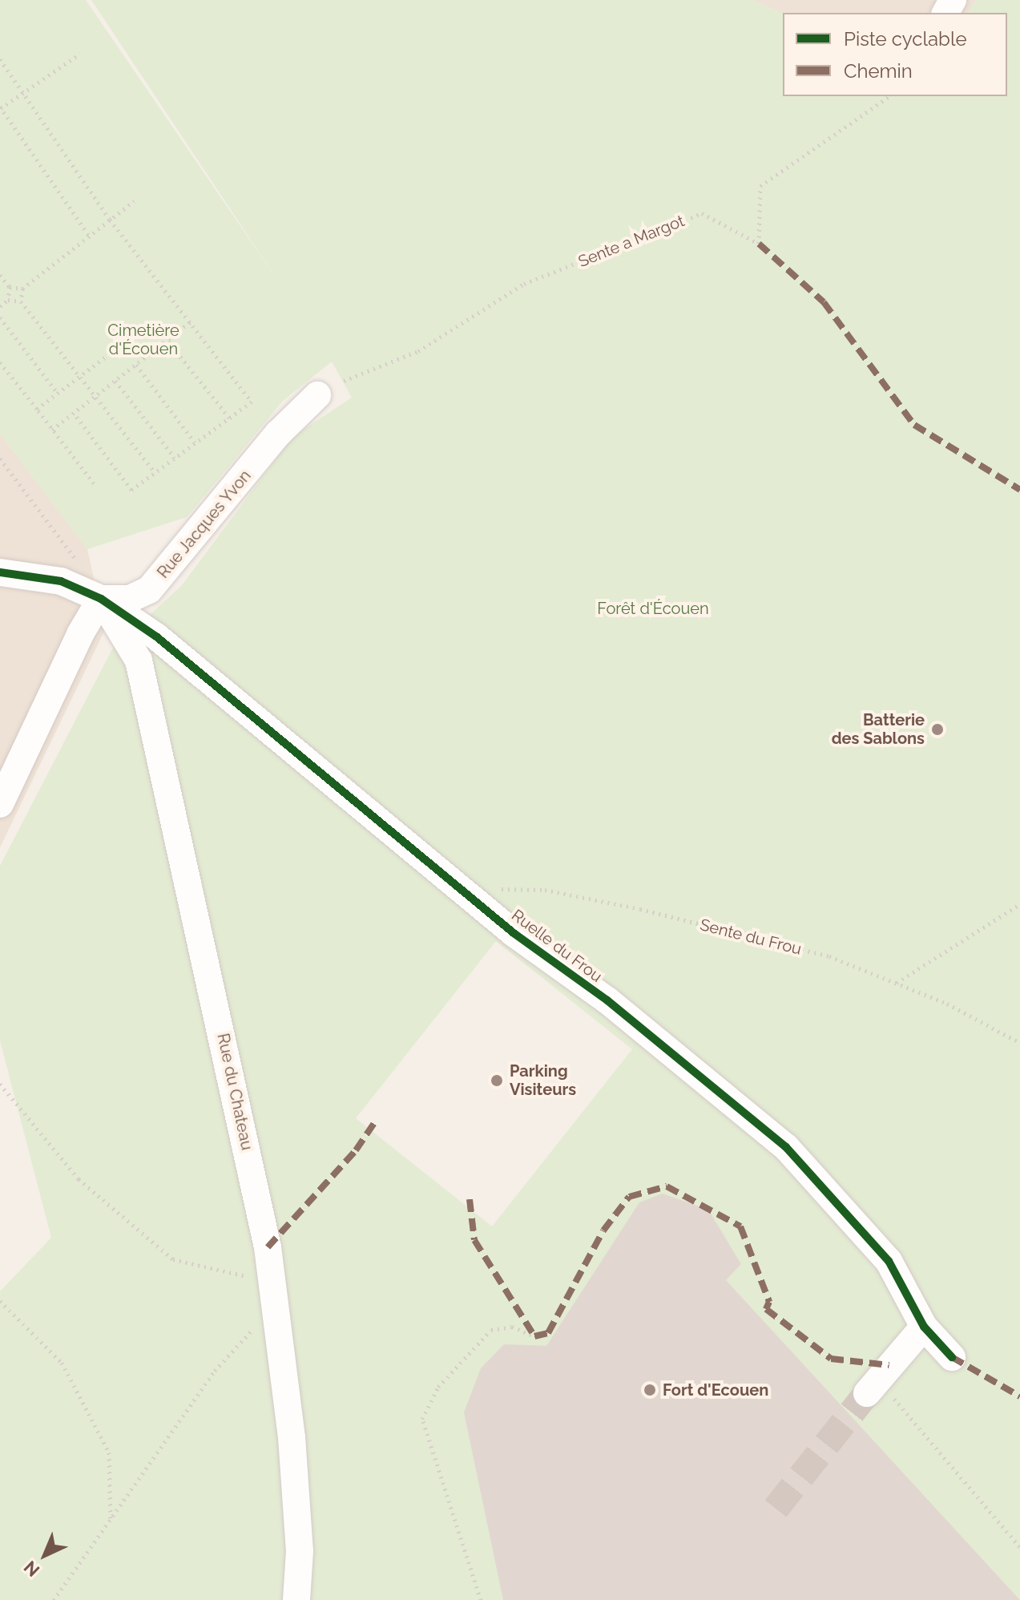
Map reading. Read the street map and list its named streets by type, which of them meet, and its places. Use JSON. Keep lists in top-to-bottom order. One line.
{"streets":{"street":["Rue Jacques Yvon","Ruelle du Frou","Rue du Chateau"],"path":["Sente a Margot","Sente du Frou"]},"crossings":[["Rue Jacques Yvon","Ruelle du Frou"],["Rue Jacques Yvon","Rue du Chateau"],["Sente du Frou","Ruelle du Frou"],["Ruelle du Frou","Rue du Chateau"]],"parks":["Cimetière d'Écouen","Forêt d'Écouen"],"places":["Batterie des Sablons","Parking Visiteurs","Fort d'Ecouen"],"legend":["Piste cyclable","Chemin"],"north":"bottom left"}
